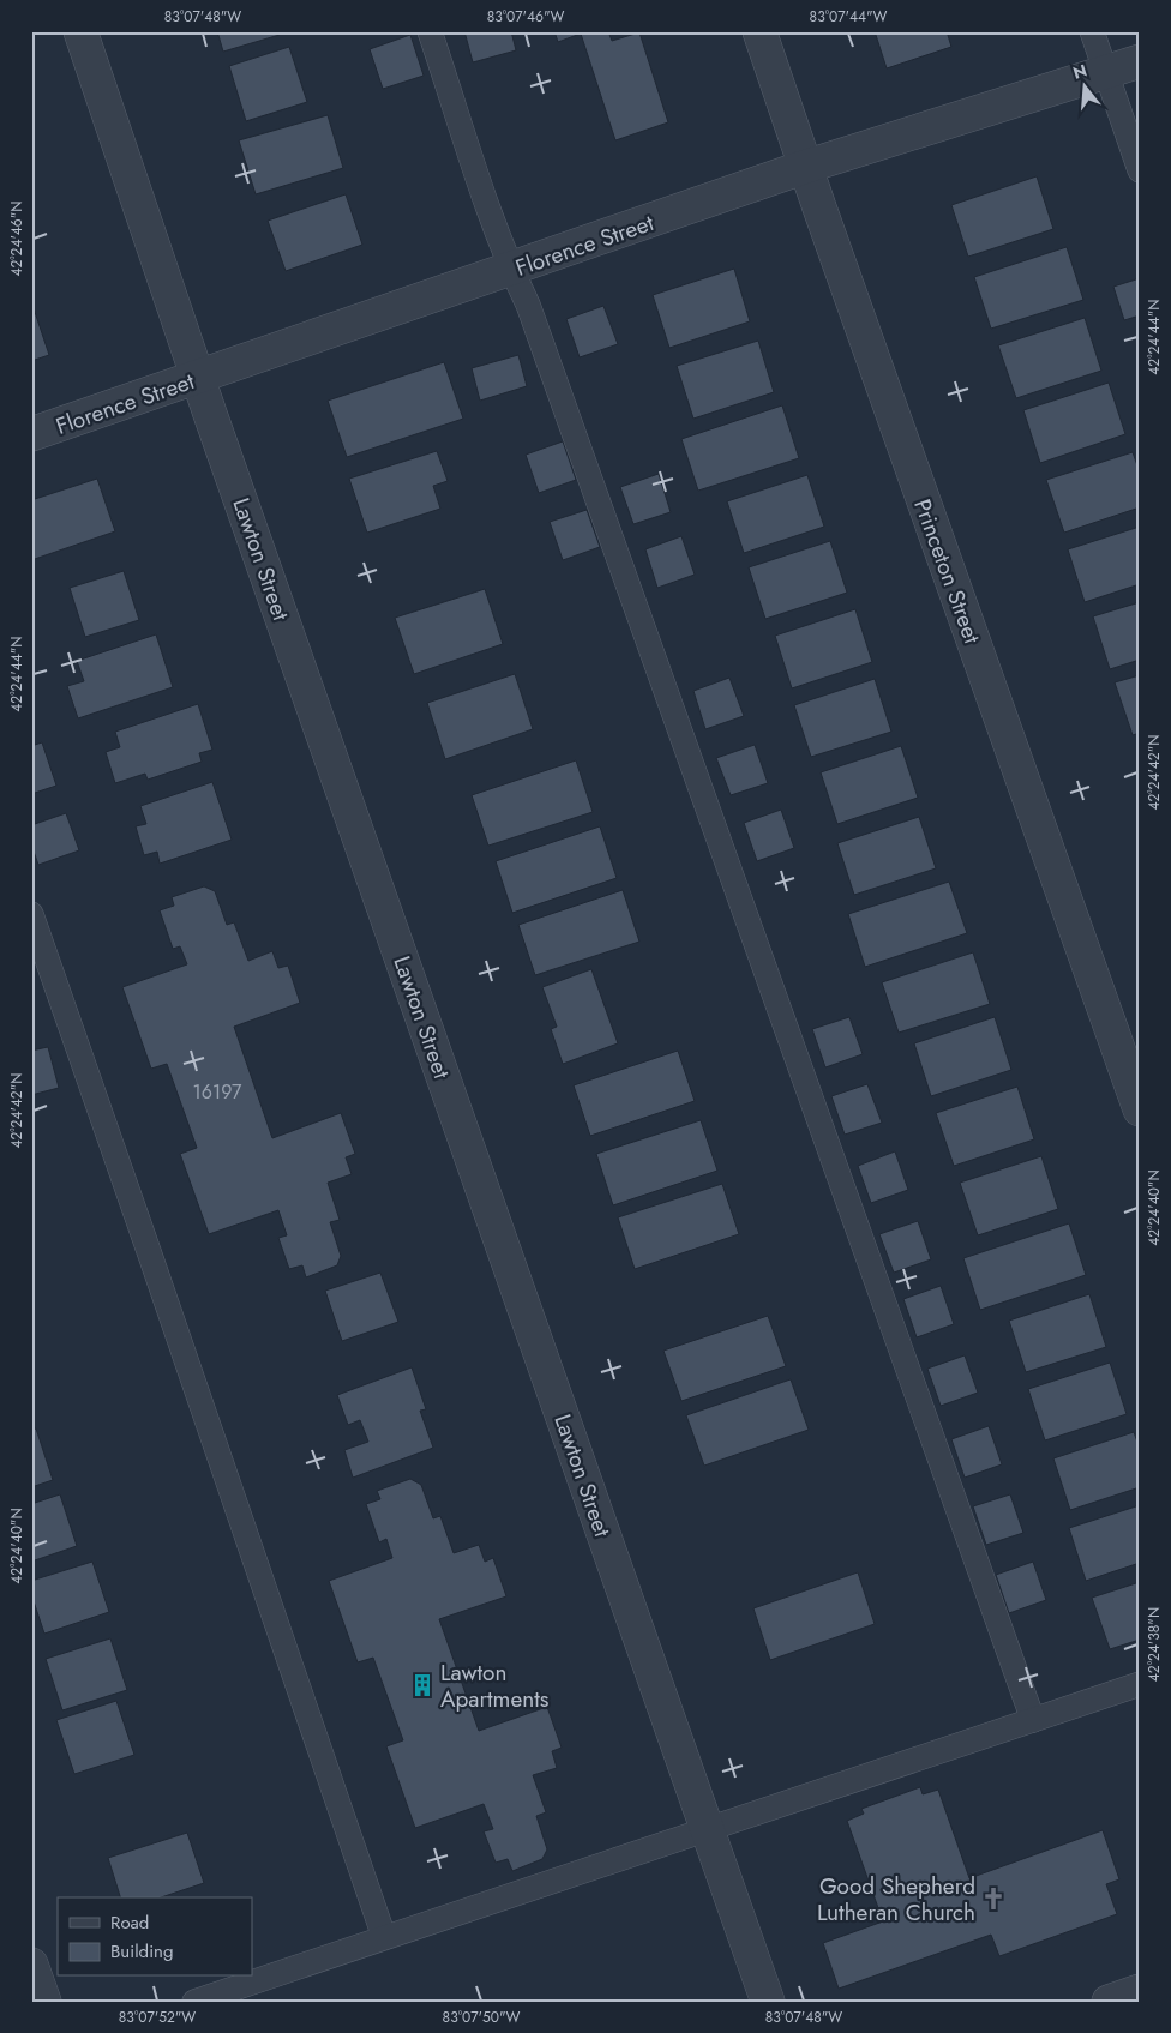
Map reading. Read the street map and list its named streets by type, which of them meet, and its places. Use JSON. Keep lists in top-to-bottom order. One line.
{"streets":{"street":["Florence Street","Lawton Street","Princeton Street"]},"crossings":[["Florence Street","Lawton Street"],["Florence Street","Princeton Street"]],"places":{"building":["Lawton Apartments"],"church":["Good Shepherd Lutheran Church"]},"house_numbers":["16197"],"legend":["Road","Building"],"north":"top","coordinates":["83°07'48\"W","83°07'46\"W","83°07'44\"W","42°24'46\"N","42°24'44\"N","42°24'42\"N","42°24'40\"N","42°24'38\"N","83°07'52\"W","83°07'50\"W"]}
